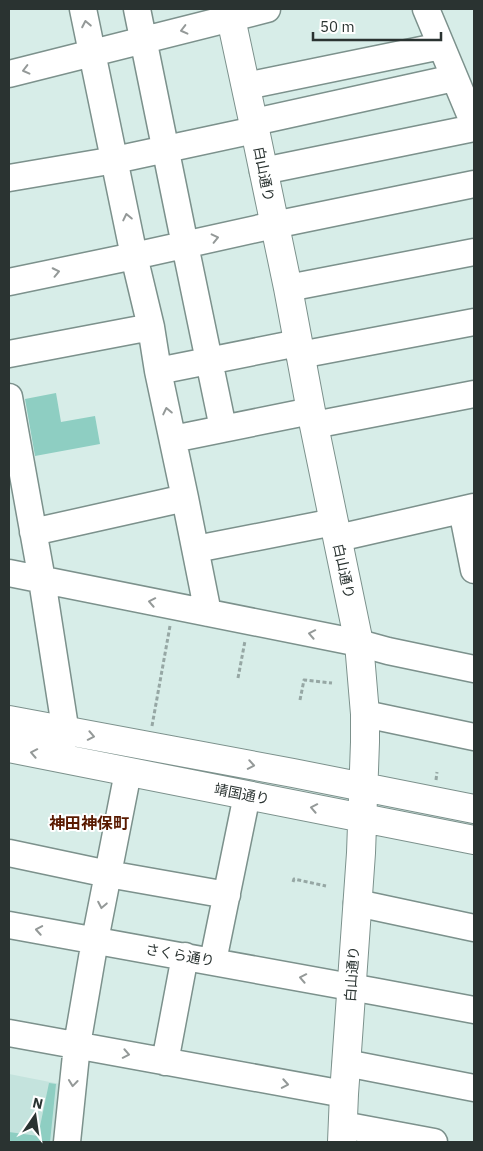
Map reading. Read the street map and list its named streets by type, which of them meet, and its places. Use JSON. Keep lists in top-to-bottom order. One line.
{"streets":{"main road":["白山通り","靖国通り"],"street":["さくら通り"]},"crossings":[["白山通り","靖国通り"],["白山通り","さくら通り"]],"districts":["神田神保町"],"scale_bar":"50 m","north":"top"}
